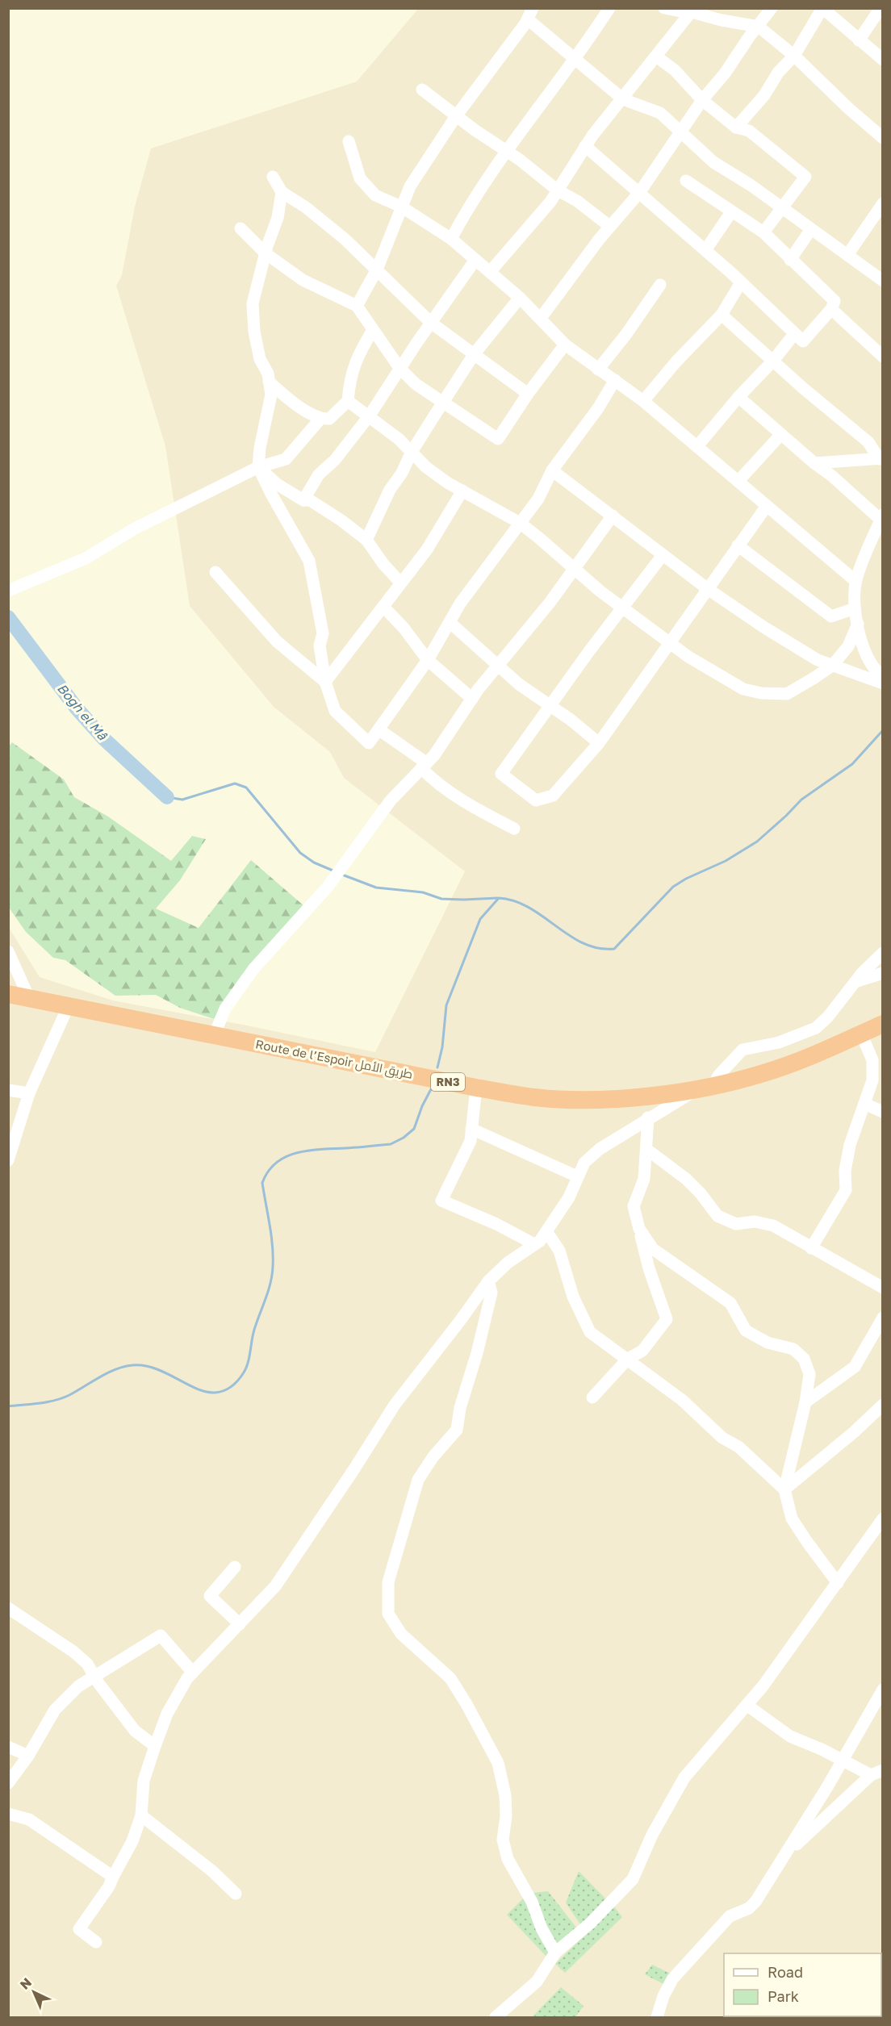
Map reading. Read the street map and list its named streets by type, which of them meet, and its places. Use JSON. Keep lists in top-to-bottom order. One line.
{"streets":{"highway":["Route de l’Espoir طريق الأمل","RN3"]},"water":["Bogh el Mâ"],"legend":["Road","Park"],"north":"top left"}
